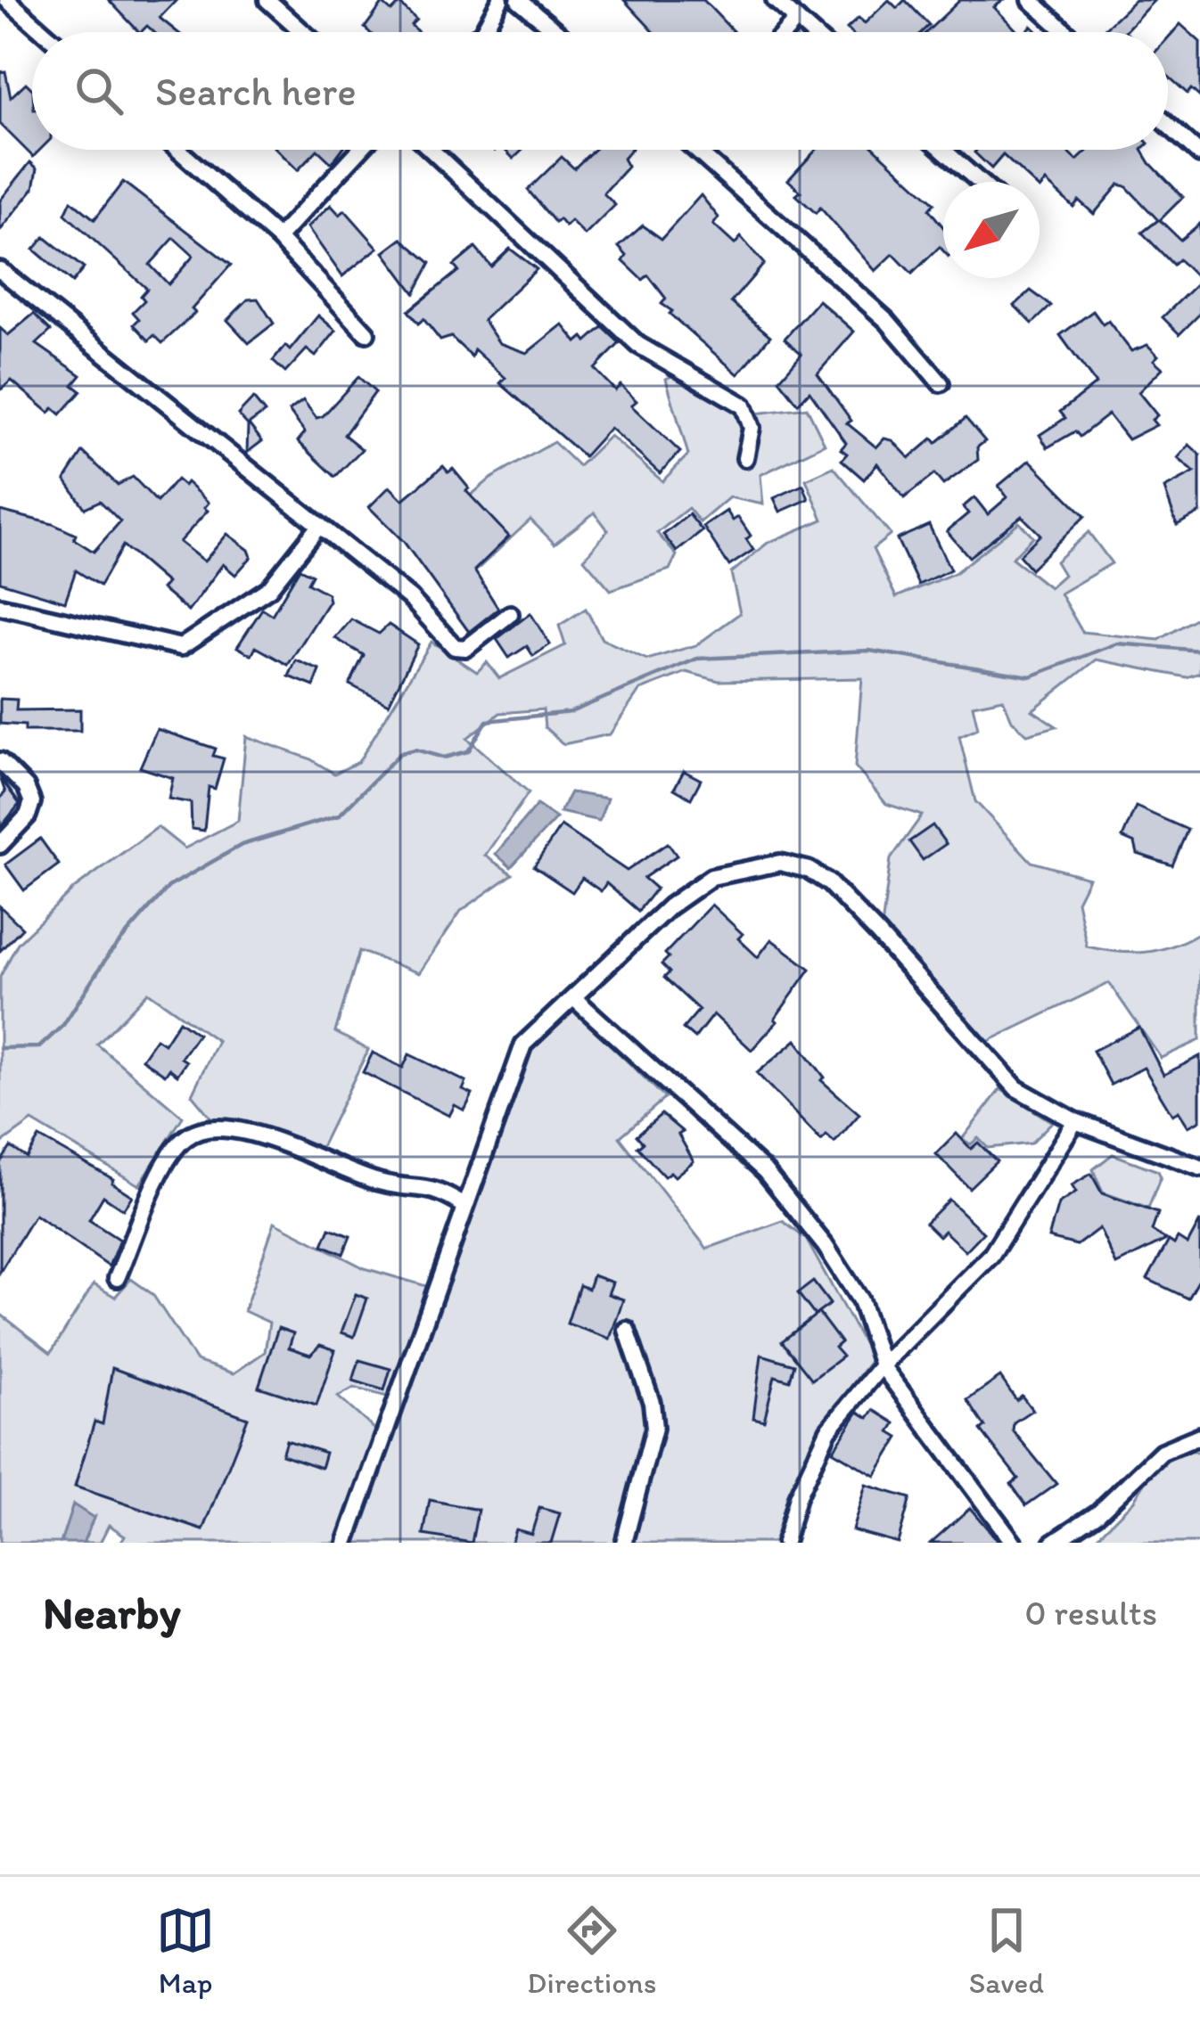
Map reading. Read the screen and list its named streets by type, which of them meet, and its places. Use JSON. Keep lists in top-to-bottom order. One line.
{"north":"bottom left","page":{"search":"Search here","heading":["Nearby","0 results"],"nav":["Map","Directions","Saved"]}}
